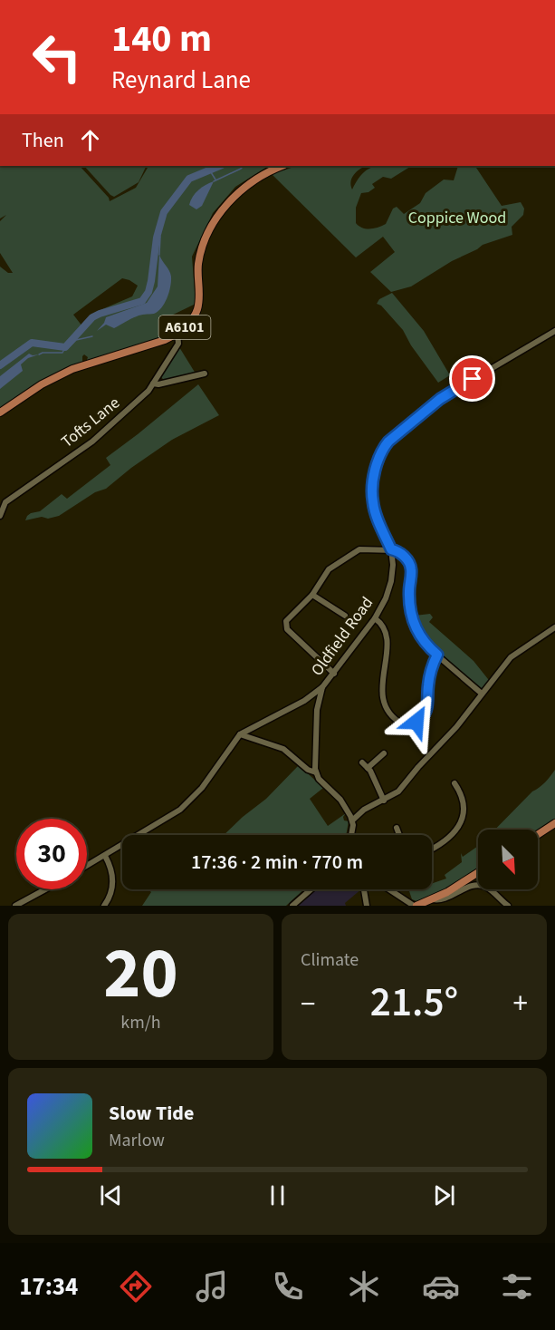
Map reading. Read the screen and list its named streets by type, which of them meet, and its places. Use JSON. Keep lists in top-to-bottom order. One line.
{"streets":{"main road":["A6101"],"street":["Tofts Lane","Oldfield Road"]},"crossings":[["A6101","Tofts Lane"]],"parks":["Coppice Wood"],"north":"bottom right","page":{"turn":["140 m","Reynard Lane"],"then":"Then","limit":"30","trip":"17:36 · 2 min · 770 m","tile":[["20","km/h"],"Climate"],"heat":["−","21.5°","+"],"song":["Slow Tide","Marlow"],"tabs":"17:34"}}
